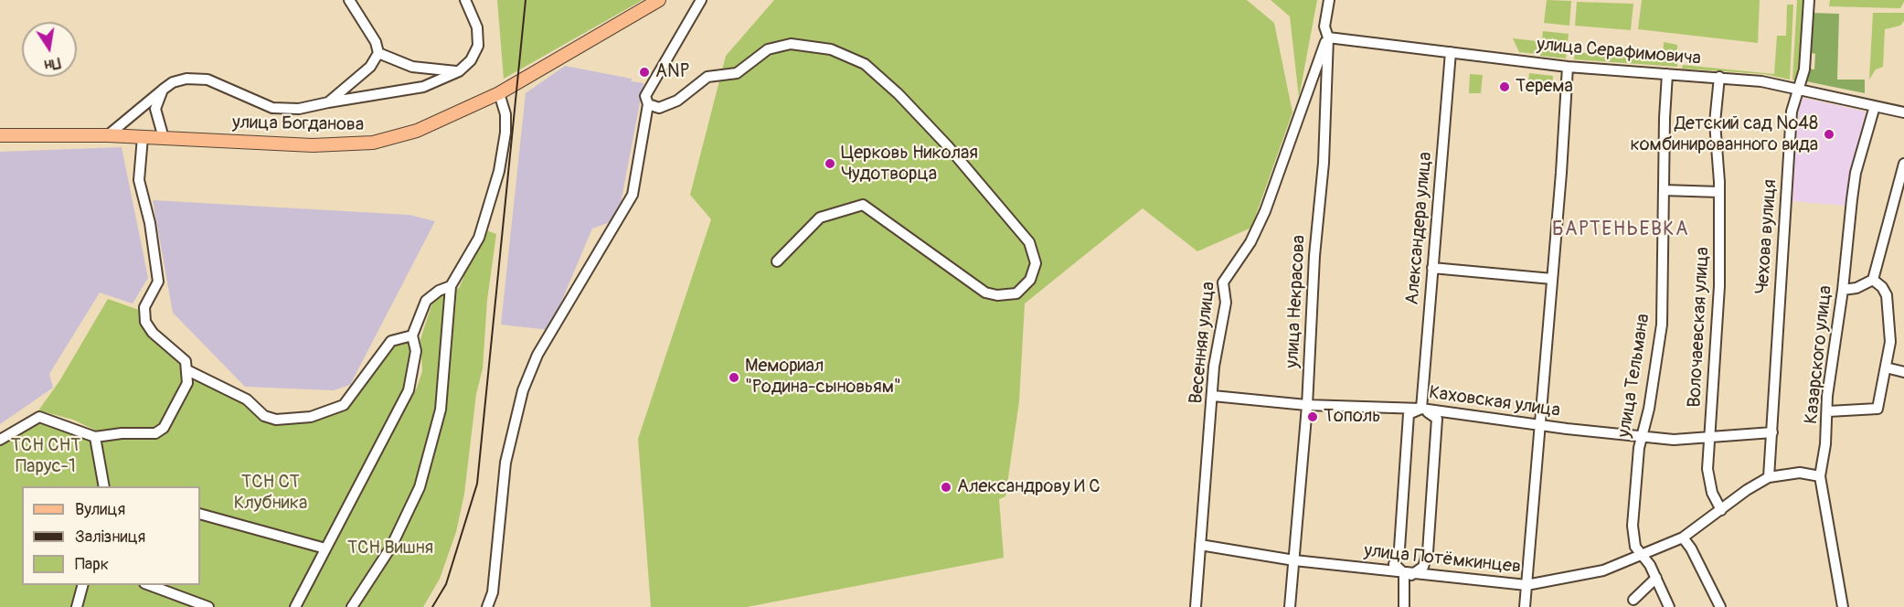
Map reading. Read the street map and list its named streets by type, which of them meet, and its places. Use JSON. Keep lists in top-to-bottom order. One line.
{"streets":{"main road":["улица Богданова"],"street":["улица Серафимовича","Александера улица","Чехова вулиця","улица Некрасова","Волочаевская улица","Весенняя улица","Казарского улица","улица Тельмана","Каховская улица","улица Потёмкинцев"]},"crossings":[["улица Серафимовича","Александера улица"],["улица Серафимовича","Чехова вулиця"],["улица Серафимовича","улица Некрасова"],["улица Серафимовича","Волочаевская улица"],["улица Серафимовича","Весенняя улица"],["улица Серафимовича","Казарского улица"],["улица Серафимовича","улица Тельмана"],["Александера улица","Каховская улица"],["Чехова вулиця","Каховская улица"],["Чехова вулиця","улица Потёмкинцев"],["улица Некрасова","Весенняя улица"],["улица Некрасова","Каховская улица"],["улица Некрасова","улица Потёмкинцев"],["Волочаевская улица","Каховская улица"],["Волочаевская улица","улица Потёмкинцев"],["Весенняя улица","Каховская улица"],["Весенняя улица","улица Потёмкинцев"],["Казарского улица","улица Потёмкинцев"],["улица Тельмана","Каховская улица"],["улица Тельмана","улица Потёмкинцев"]],"districts":["БАРТЕНЬЕВКА"],"parks":["ТСН СНТ Парус-1","ТСН СТ Клубника","ТСН Вишня"],"places":["ANP","Терема","Детский сад №48 комбинированного вида","Церковь Николая Чудотворца","Мемориал \"Родина-сыновьям\"","Тополь","Александрову И С"],"legend":["Вулиця","Залізниця","Парк"],"north":"bottom"}
